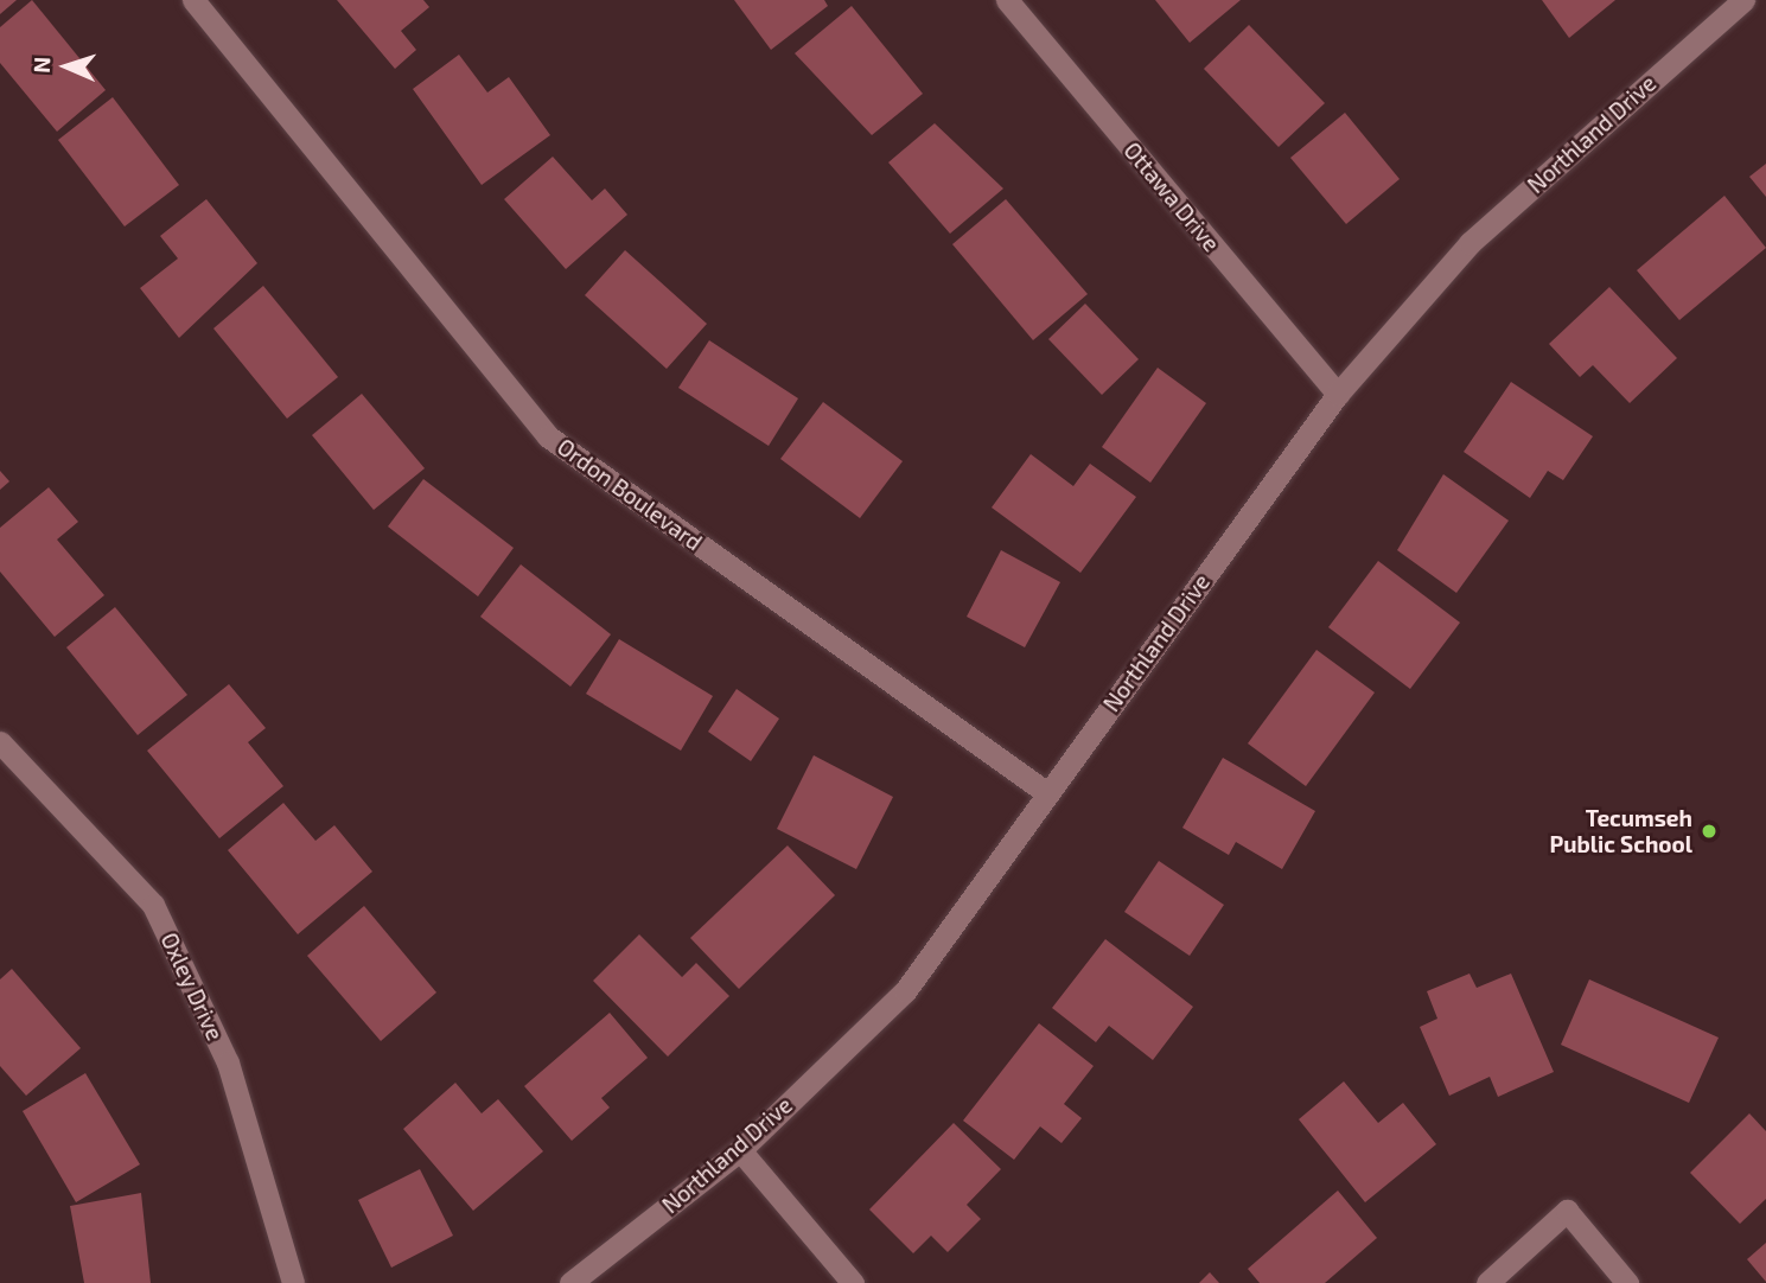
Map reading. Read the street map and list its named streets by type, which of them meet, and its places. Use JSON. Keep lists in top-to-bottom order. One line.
{"streets":{"street":["Northland Drive","Ottawa Drive","Ordon Boulevard","Oxley Drive"]},"crossings":[["Northland Drive","Ottawa Drive"],["Northland Drive","Ordon Boulevard"]],"places":["Tecumseh Public School"],"north":"left"}
